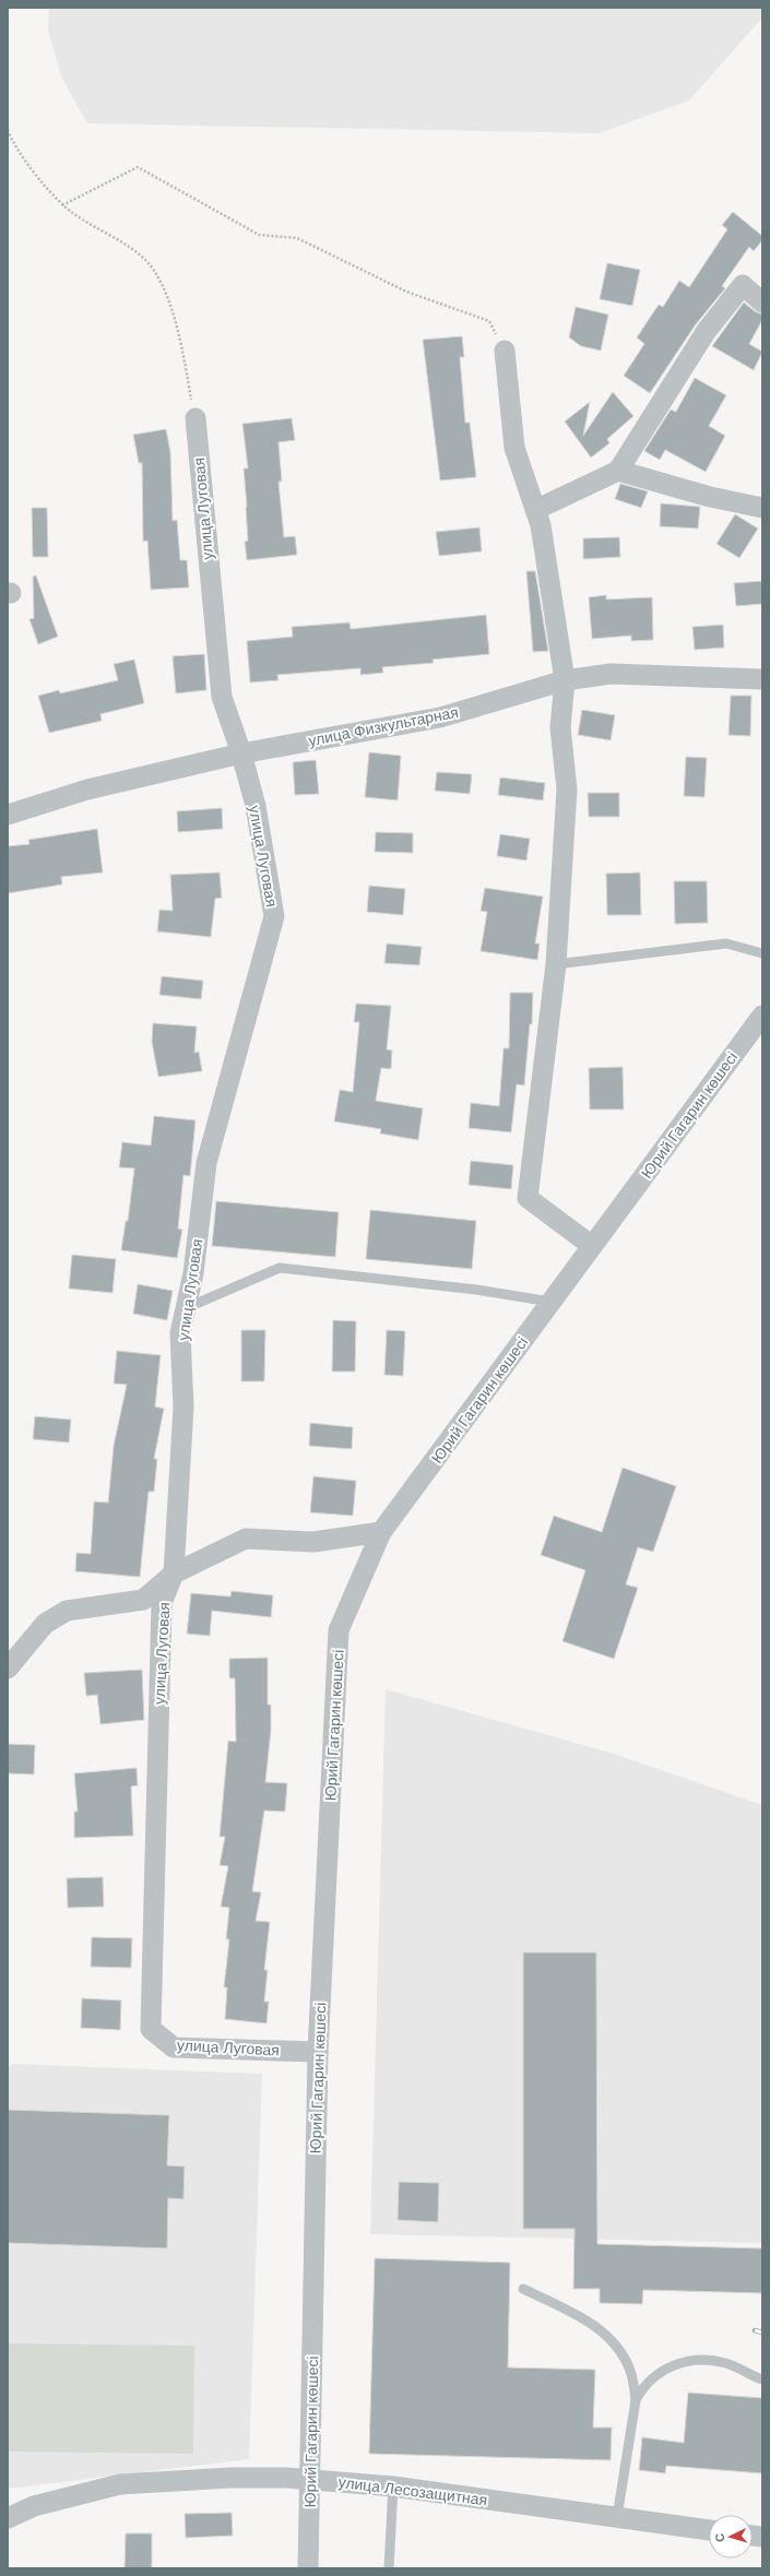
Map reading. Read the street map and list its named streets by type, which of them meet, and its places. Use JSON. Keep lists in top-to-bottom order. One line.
{"streets":{"street":["улица Луговая","улица Физкультарная","Юрий Гагарин көшесі","улица Лесозащитная"]},"crossings":[["улица Луговая","улица Физкультарная"],["улица Луговая","Юрий Гагарин көшесі"],["Юрий Гагарин көшесі","улица Лесозащитная"]],"north":"left"}
